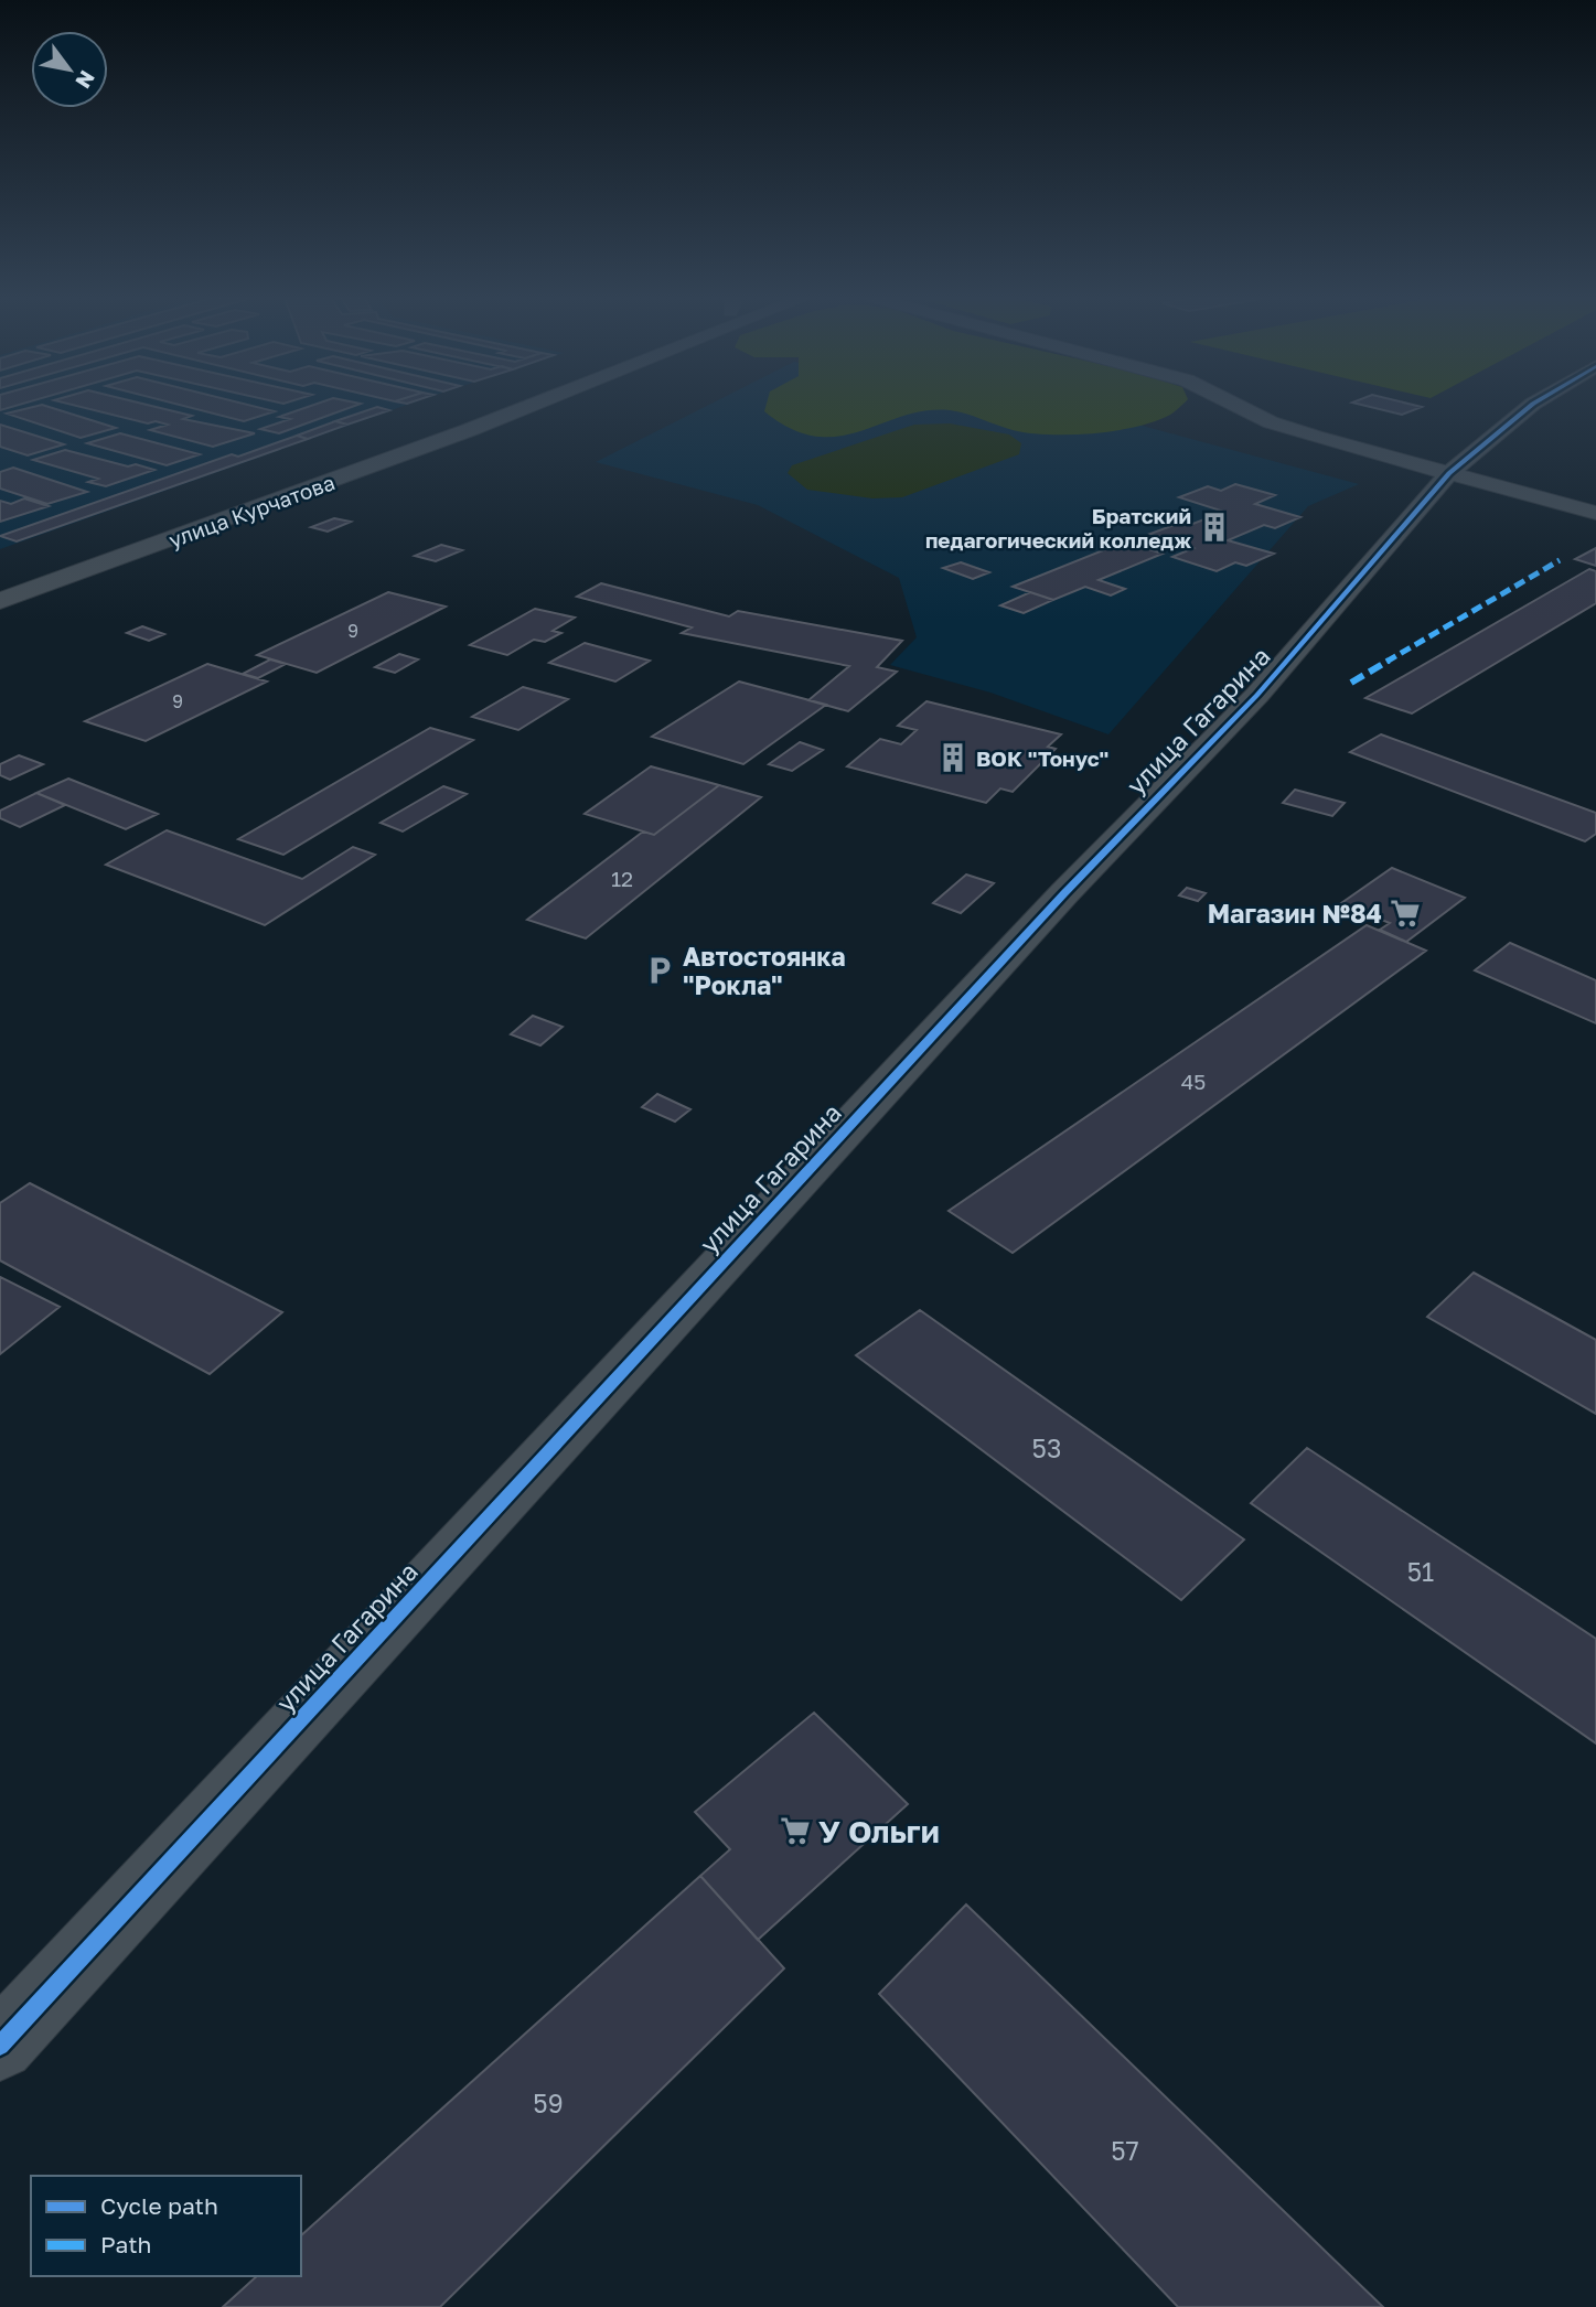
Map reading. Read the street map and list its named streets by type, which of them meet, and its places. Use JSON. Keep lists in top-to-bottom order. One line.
{"streets":{"street":["улица Курчатова","улица Гагарина"]},"places":{"building":["Братский педагогический колледж","ВОК \"Тонус\""],"supermarket":["Магазин №84","У Ольги"],"parking":["Автостоянка \"Рокла\""]},"house_numbers":["9","9","12","45","53","51","59","57"],"legend":["Cycle path","Path"],"north":"bottom right"}
